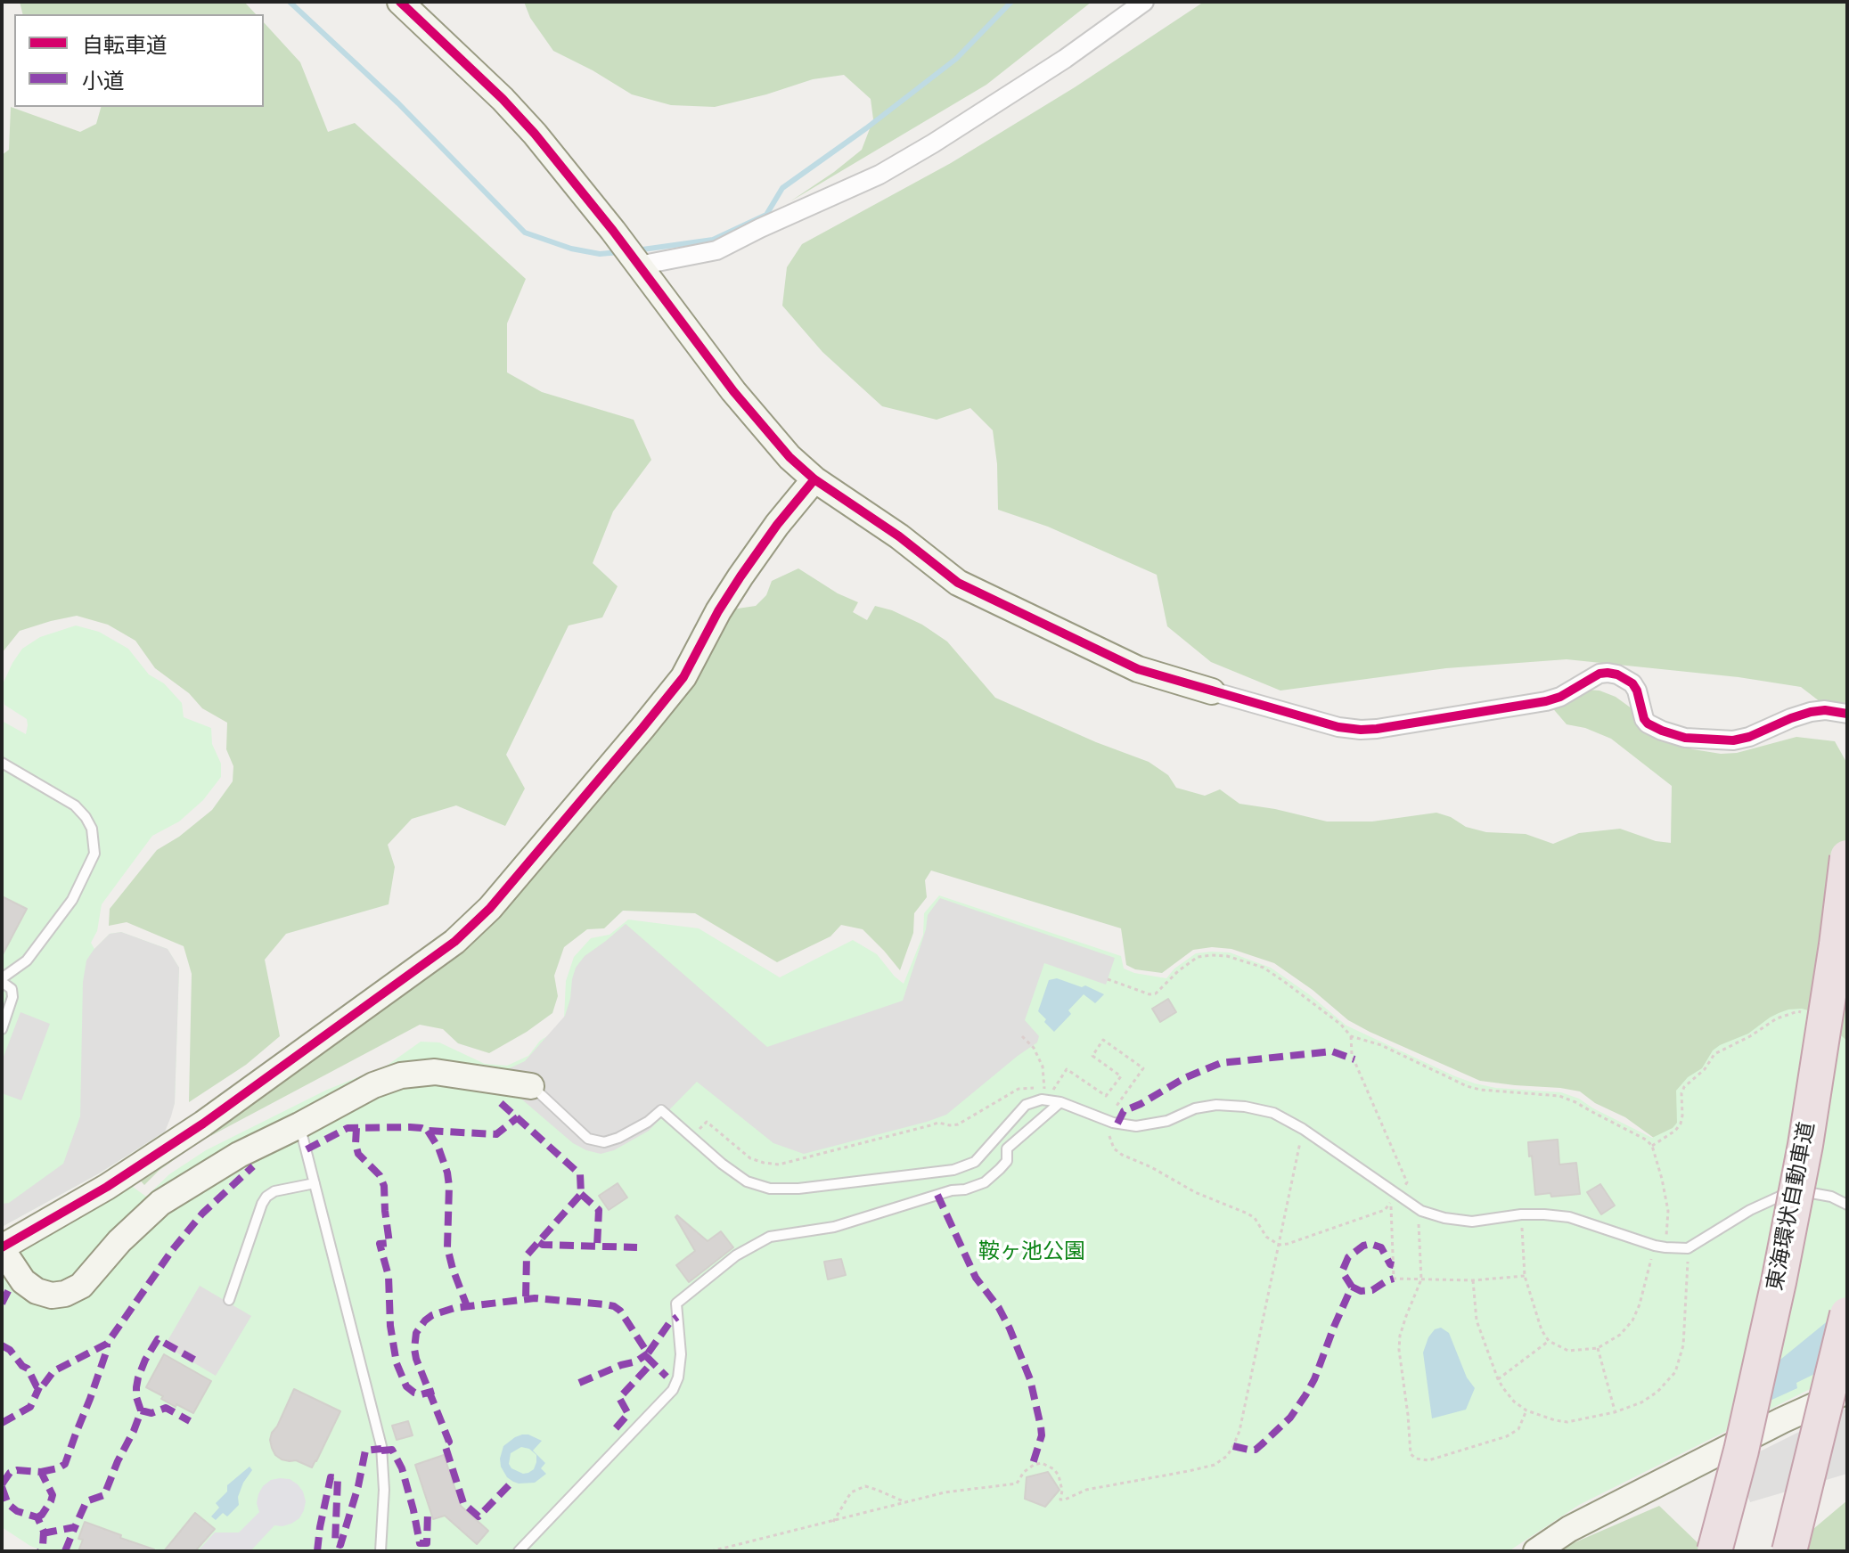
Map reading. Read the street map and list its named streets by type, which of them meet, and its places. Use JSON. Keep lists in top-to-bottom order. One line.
{"streets":{"highway":["東海環状自動車道"]},"parks":["鞍ヶ池公園"],"legend":["自転車道","小道"]}
